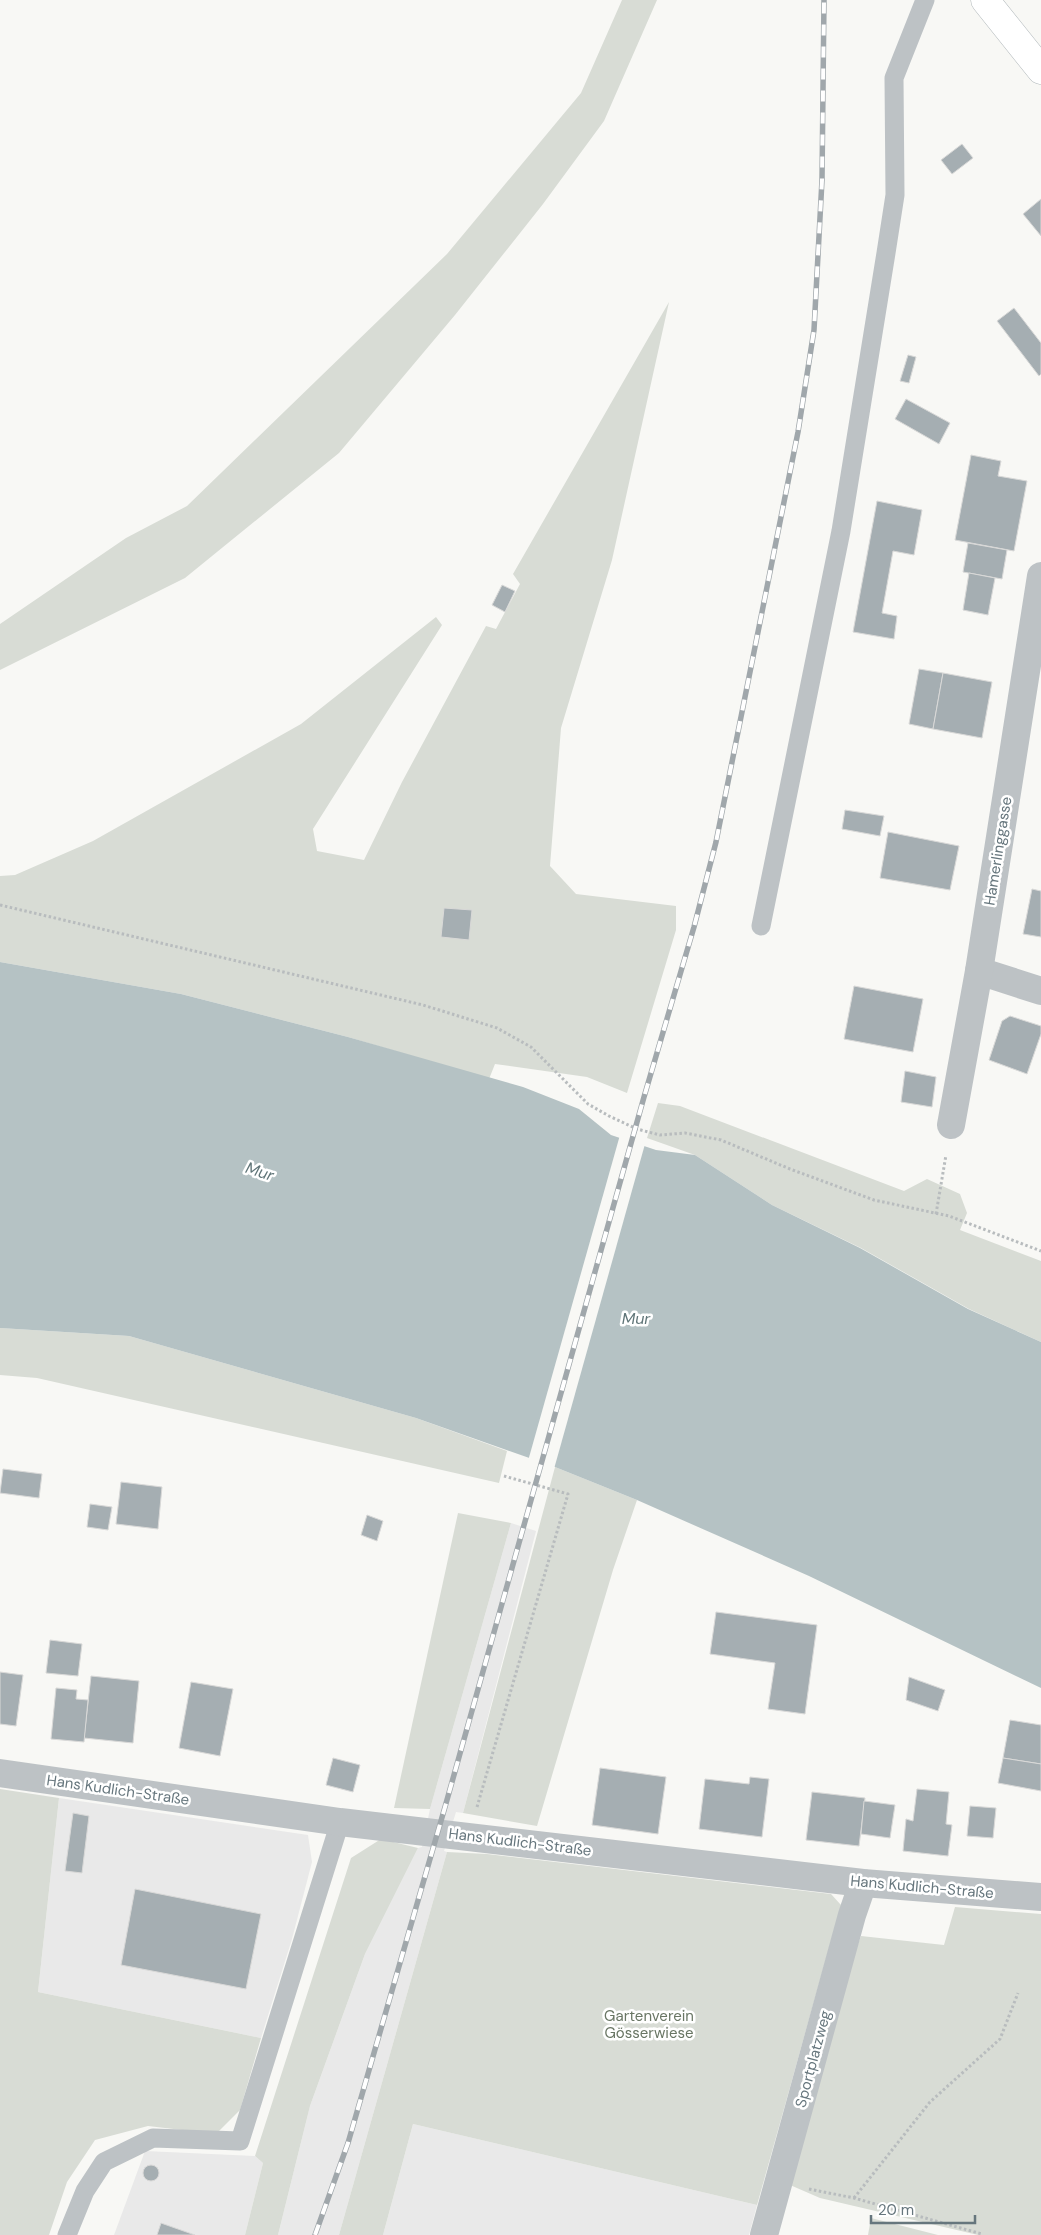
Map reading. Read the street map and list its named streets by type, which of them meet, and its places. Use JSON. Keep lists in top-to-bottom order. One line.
{"streets":{"street":["Hamerlinggasse","Hans Kudlich-Straße","Sportplatzweg"]},"crossings":[["Hans Kudlich-Straße","Sportplatzweg"]],"water":["Mur"],"parks":["Gartenverein Gösserwiese"],"scale_bar":"20 m"}
